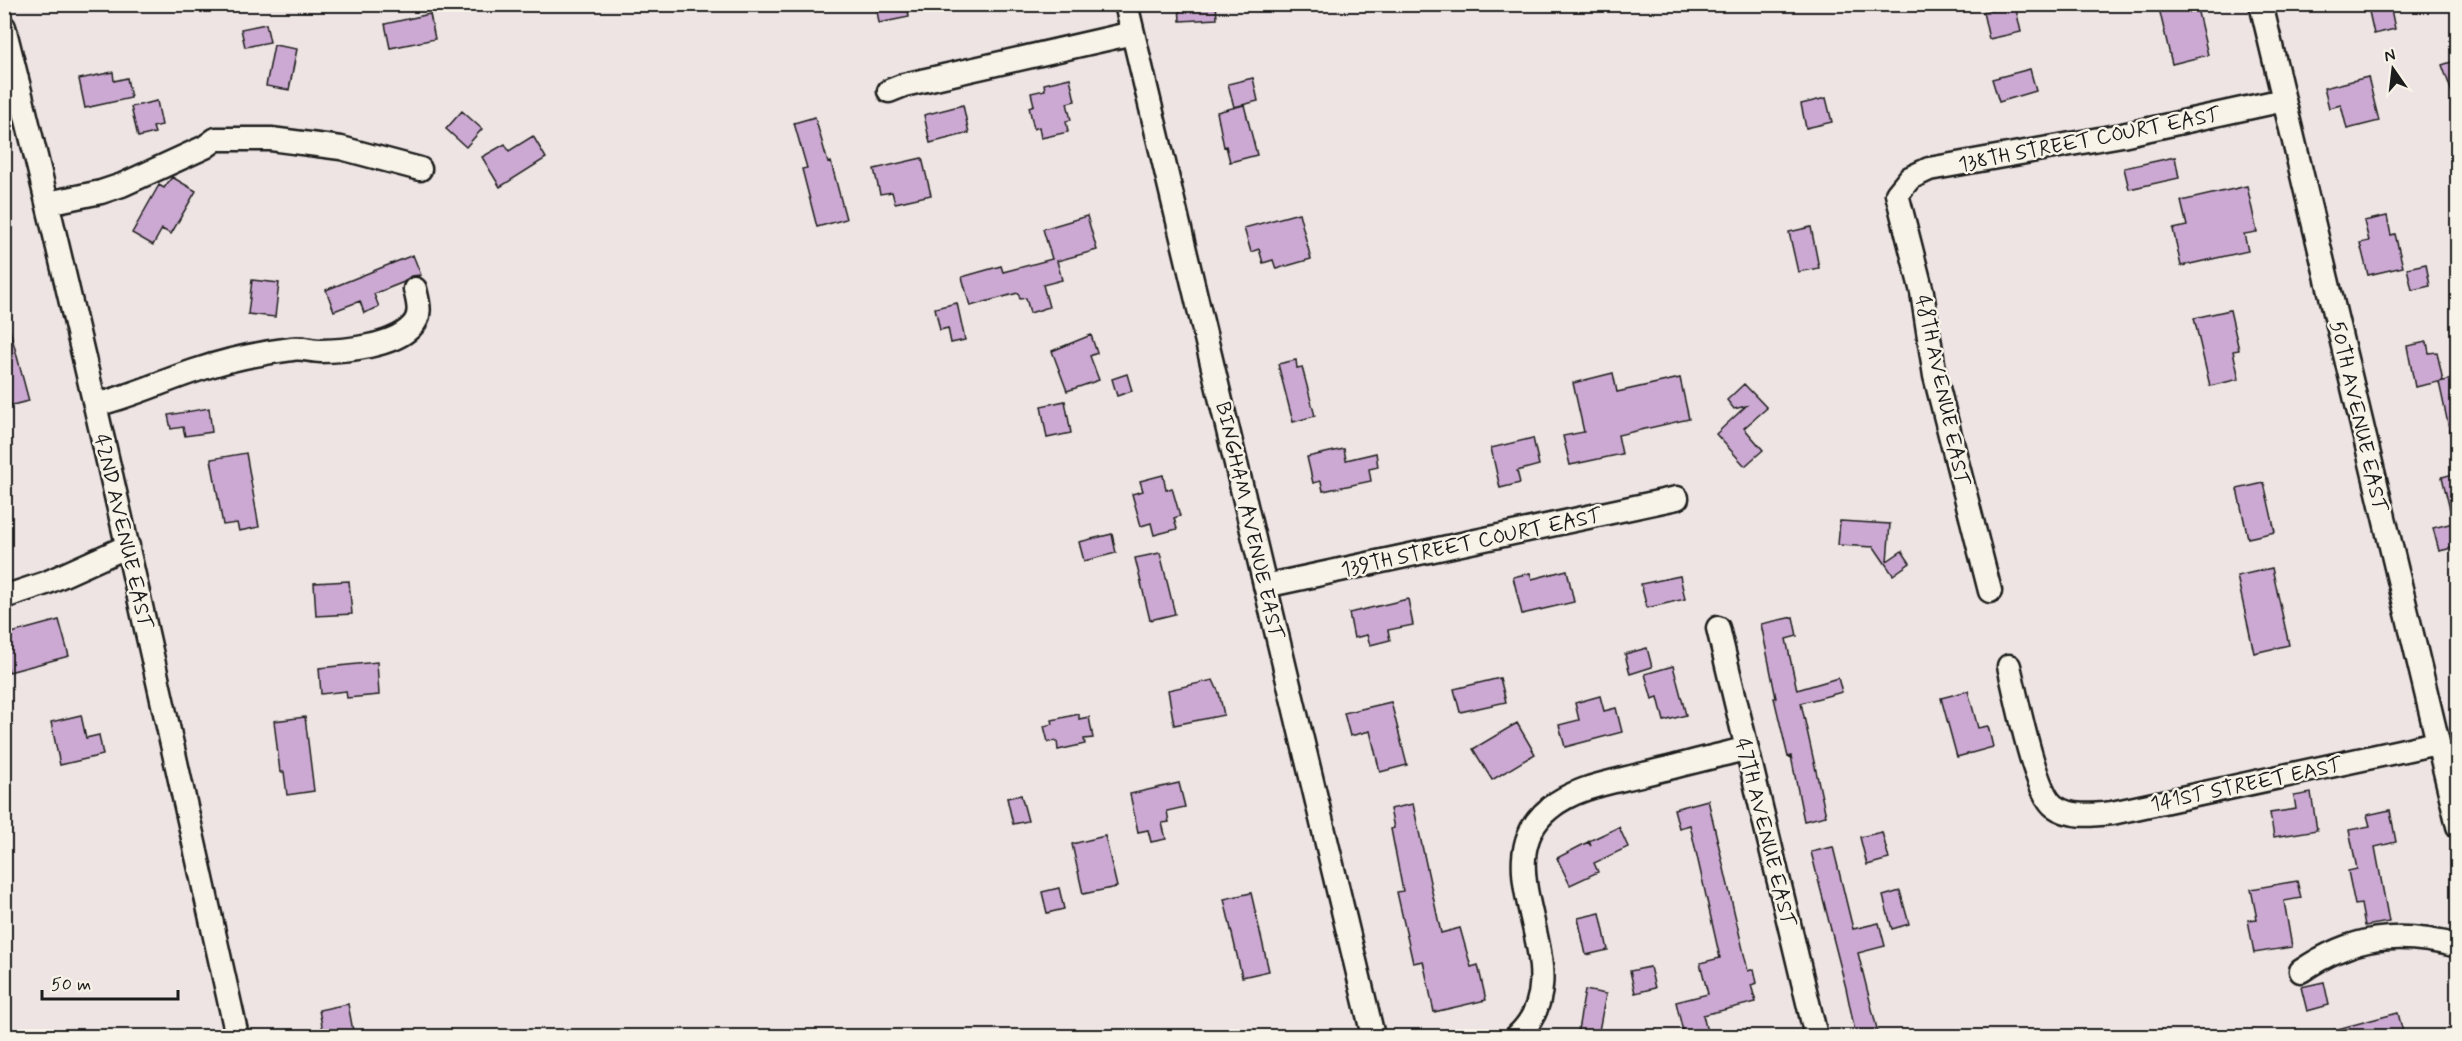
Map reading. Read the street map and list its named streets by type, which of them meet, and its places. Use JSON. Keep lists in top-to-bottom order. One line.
{"streets":{"street":["138TH STREET COURT EAST","48TH AVENUE EAST","50TH AVENUE EAST","BINGHAM AVENUE EAST","42ND AVENUE EAST","139TH STREET COURT EAST","141ST STREET EAST","47TH AVENUE EAST"]},"crossings":[["138TH STREET COURT EAST","48TH AVENUE EAST"],["138TH STREET COURT EAST","50TH AVENUE EAST"],["50TH AVENUE EAST","141ST STREET EAST"],["BINGHAM AVENUE EAST","139TH STREET COURT EAST"]],"scale_bar":"50 m","north":"top"}
